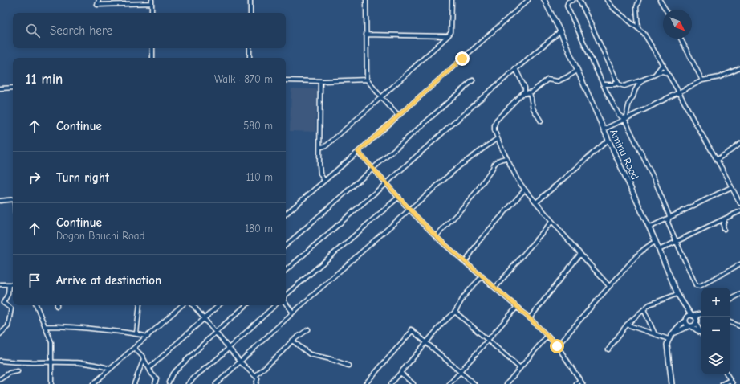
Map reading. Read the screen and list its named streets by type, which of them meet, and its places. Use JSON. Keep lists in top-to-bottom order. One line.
{"streets":{"street":["Aminu Road"]},"north":"bottom right","page":{"search":"Search here","heading":["11 min","Walk · 870 m"],"list":[["Continue","580 m"],["Turn right","110 m"],["Continue","Dogon Bauchi Road","180 m"],"Arrive at destination"],"map_buttons":["+","−"]}}
